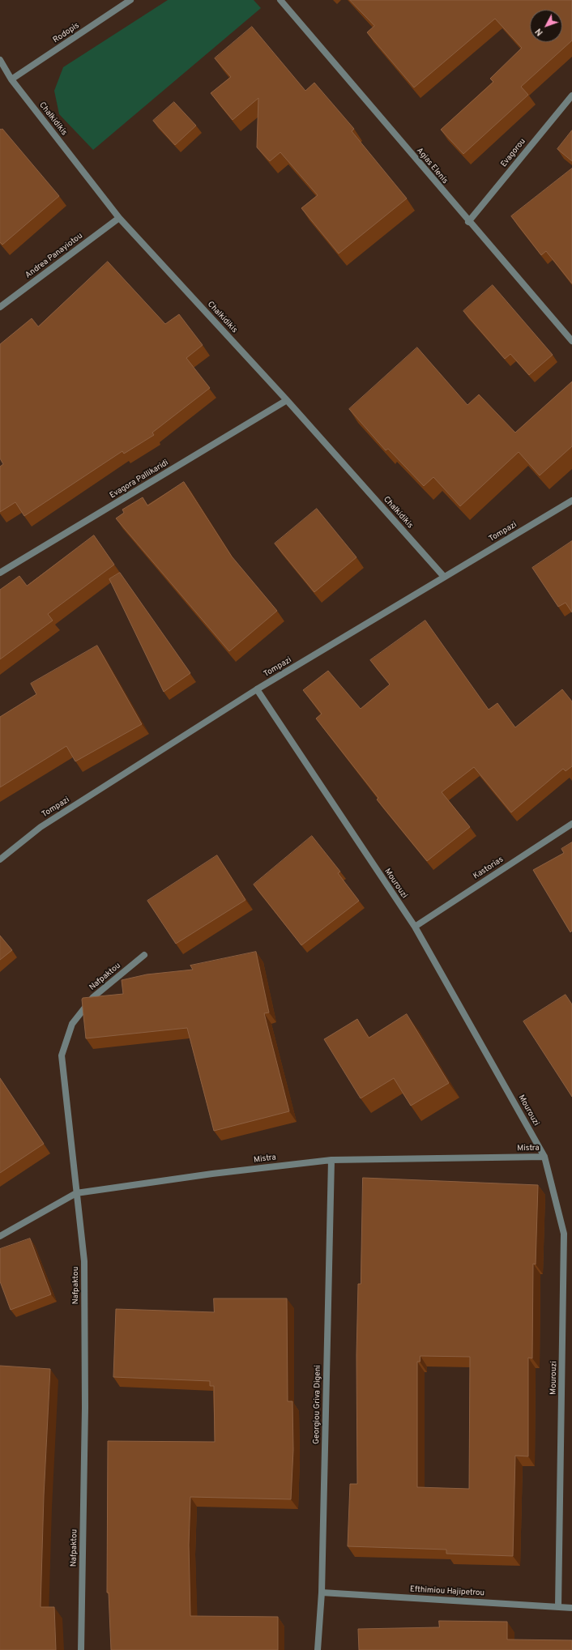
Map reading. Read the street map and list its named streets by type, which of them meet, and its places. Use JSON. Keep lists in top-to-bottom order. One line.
{"streets":{"street":["Rodopis","Chalkidikis","Evagorou","Agias Elenis","Andrea Panayiotou","Evagora Pallikaridi","Tompazi","Kastorias","Mourouzi","Nafpaktou","Mistra","Georgiou Griva Digeni","Efthimiou Hajipetrou"]},"crossings":[["Rodopis","Chalkidikis"],["Chalkidikis","Andrea Panayiotou"],["Chalkidikis","Evagora Pallikaridi"],["Chalkidikis","Tompazi"],["Evagorou","Agias Elenis"],["Tompazi","Mourouzi"],["Kastorias","Mourouzi"],["Mourouzi","Mistra"],["Mourouzi","Efthimiou Hajipetrou"],["Nafpaktou","Mistra"],["Mistra","Georgiou Griva Digeni"],["Georgiou Griva Digeni","Efthimiou Hajipetrou"]],"north":"bottom left"}
